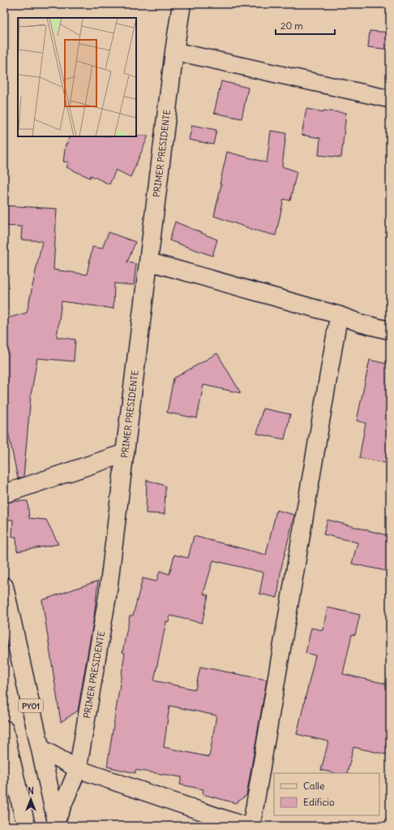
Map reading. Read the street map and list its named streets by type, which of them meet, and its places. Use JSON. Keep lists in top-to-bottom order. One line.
{"streets":{"main road":["PRIMER PRESIDENTE","PY01"]},"crossings":[["PRIMER PRESIDENTE","PY01"]],"legend":["Calle","Edificio"],"scale_bar":"20 m","north":"top"}
